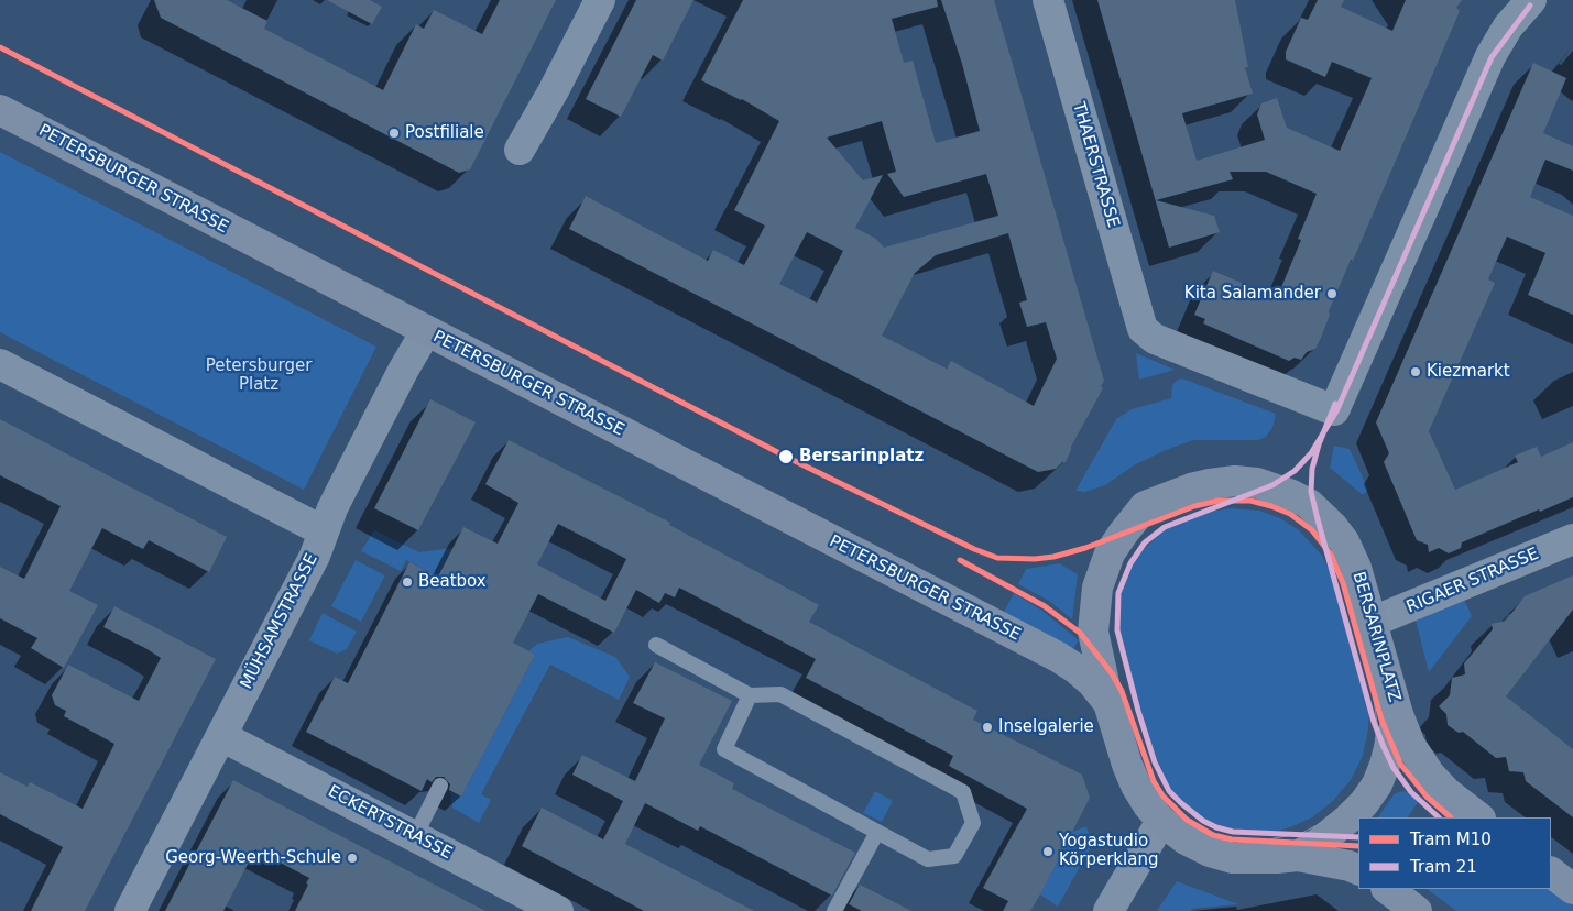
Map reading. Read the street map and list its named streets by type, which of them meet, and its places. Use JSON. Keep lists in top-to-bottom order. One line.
{"streets":{"main road":["PETERSBURGER STRASSE","BERSARINPLATZ"],"street":["THAERSTRASSE","RIGAER STRASSE","MÜHSAMSTRASSE","ECKERTSTRASSE"]},"crossings":[["PETERSBURGER STRASSE","MÜHSAMSTRASSE"],["PETERSBURGER STRASSE","BERSARINPLATZ"],["RIGAER STRASSE","BERSARINPLATZ"],["MÜHSAMSTRASSE","ECKERTSTRASSE"]],"parks":["Petersburger Platz"],"places":["Postfiliale","Kita Salamander","Kiezmarkt","Bersarinplatz","Beatbox","Inselgalerie","Yogastudio Körperklang","Georg-Weerth-Schule"],"lines":["tram line 21","tram line M10"],"legend":["Tram M10","Tram 21"]}
